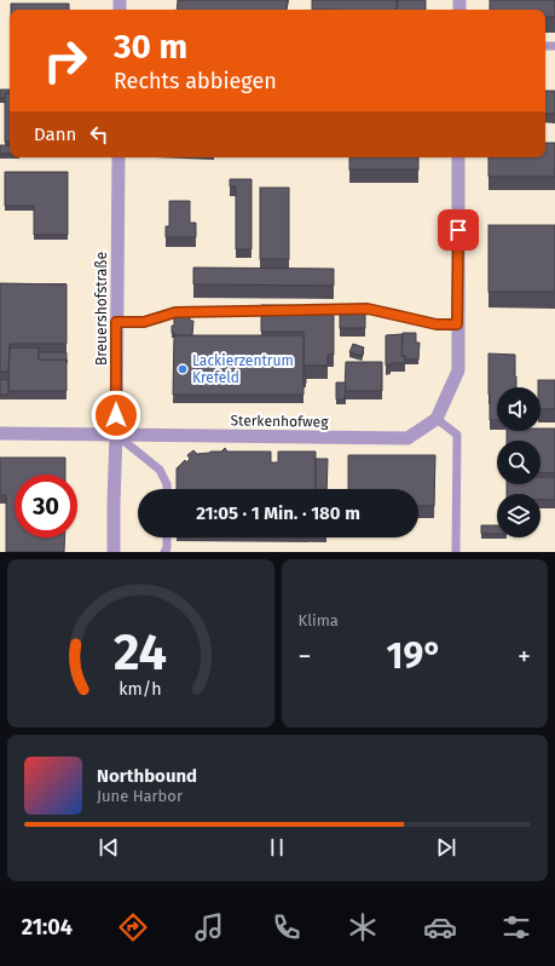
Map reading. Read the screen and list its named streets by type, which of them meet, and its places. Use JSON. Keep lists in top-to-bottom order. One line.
{"streets":{"street":["Breuershofstraße","Sterkenhofweg"]},"crossings":[["Breuershofstraße","Sterkenhofweg"]],"places":["Lackierzentrum Krefeld"],"page":{"turn":["30 m","Rechts abbiegen"],"then":"Dann","limit":"30","trip":"21:05 · 1 Min. · 180 m","tile":"Klima","heat":["−","19°","+"],"song":["Northbound","June Harbor"],"tabs":"21:04","gauge":["24","km/h"]}}
